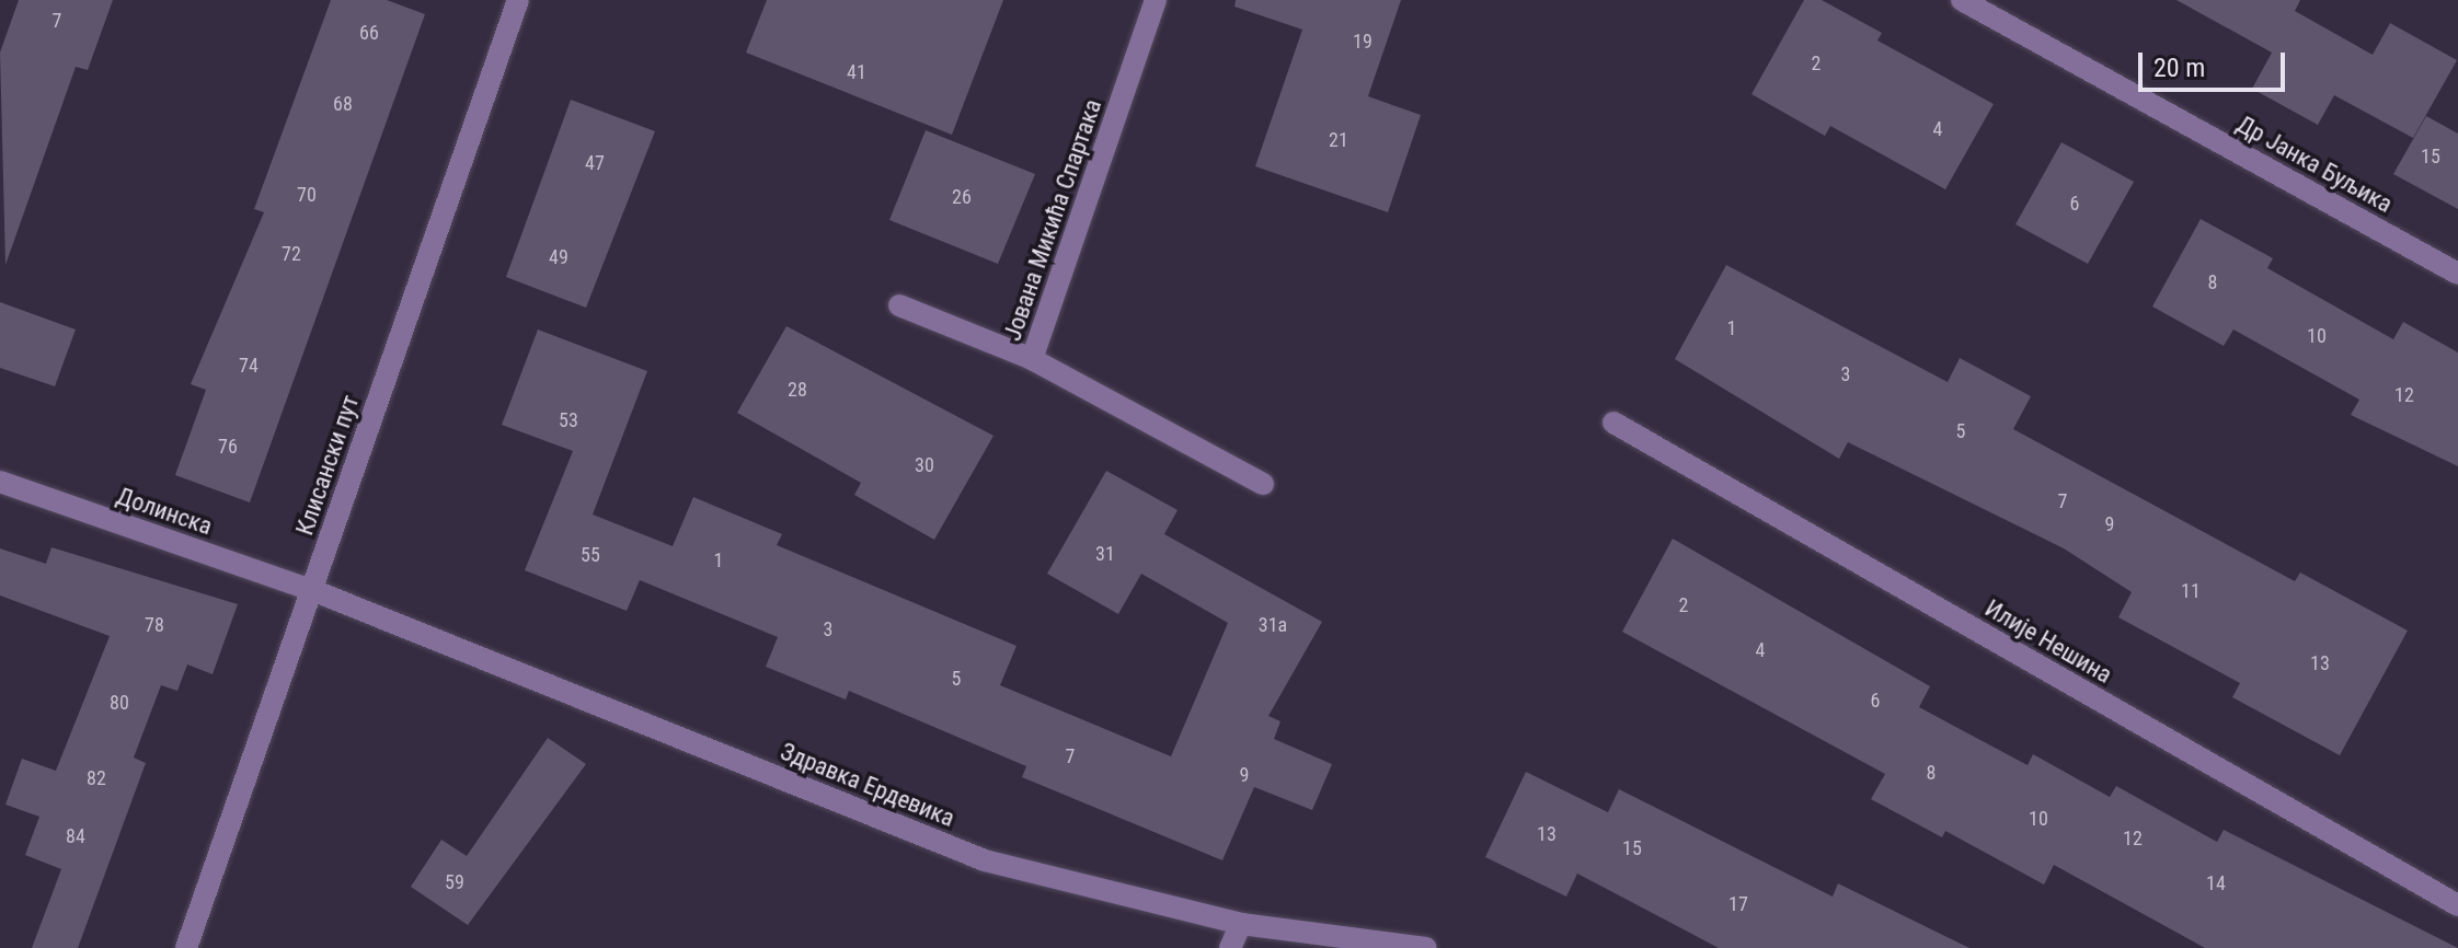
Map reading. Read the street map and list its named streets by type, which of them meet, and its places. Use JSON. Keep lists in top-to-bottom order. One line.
{"streets":{"street":["Др Јанка Буљика","Јована Микића Спартака","Клисански пут","Долинска","Илије Нешина","Здравка Ердевика"]},"crossings":[["Клисански пут","Долинска"],["Клисански пут","Здравка Ердевика"],["Долинска","Здравка Ердевика"]],"house_numbers":["7","66","19","2","41","68","4","21","15","47","70","26","6","72","49","8","1","10","74","3","28","12","53","5","76","30","7","9","31","55","1","11","2","78","31a","3","4","13","5","6","80","7","8","9","82","10","13","84","12","15","59","14","17"],"scale_bar":"20 m"}
